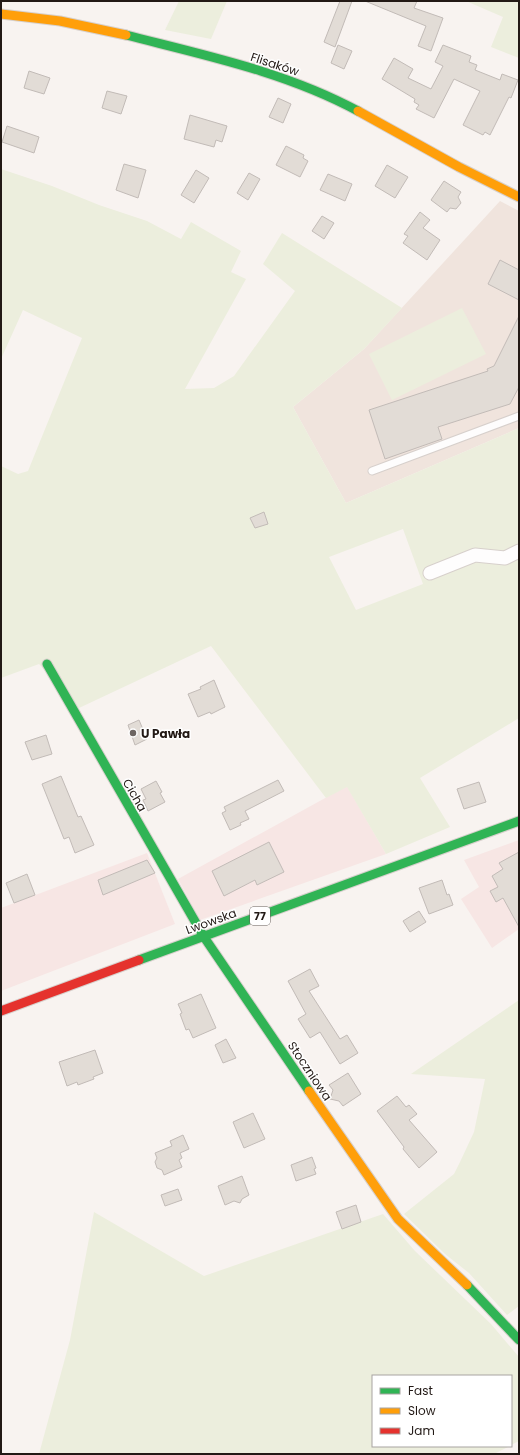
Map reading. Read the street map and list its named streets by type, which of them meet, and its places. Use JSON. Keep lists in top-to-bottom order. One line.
{"streets":{"street":["Flisaków","Cicha","77","Lwowska","Stoczniowa"]},"crossings":[["Cicha","Lwowska"],["Cicha","Stoczniowa"],["Lwowska","Stoczniowa"]],"places":["U Pawła"],"legend":["Fast","Slow","Jam"]}
